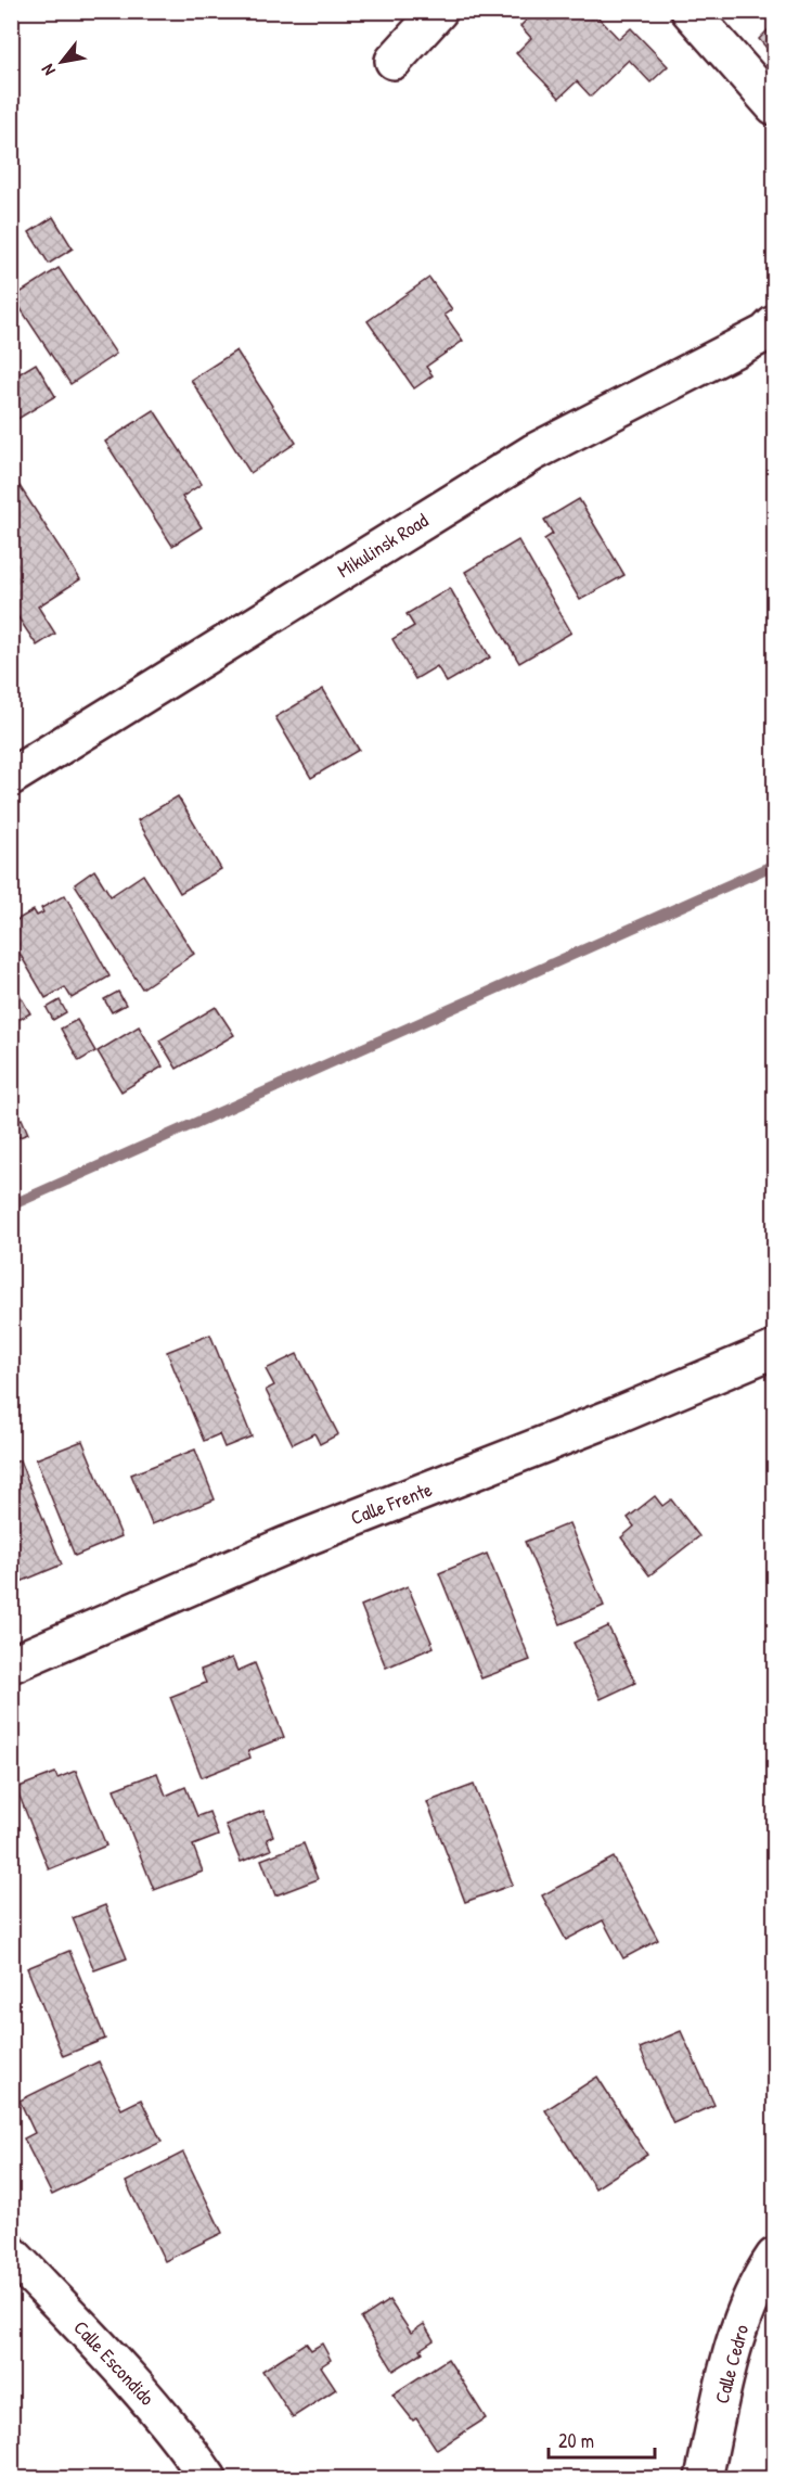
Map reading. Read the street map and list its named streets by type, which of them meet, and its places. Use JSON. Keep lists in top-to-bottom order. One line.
{"streets":{"street":["Mikulinsk Road","Calle Frente","Calle Escondido","Calle Cedro"]},"scale_bar":"20 m","north":"bottom left"}
